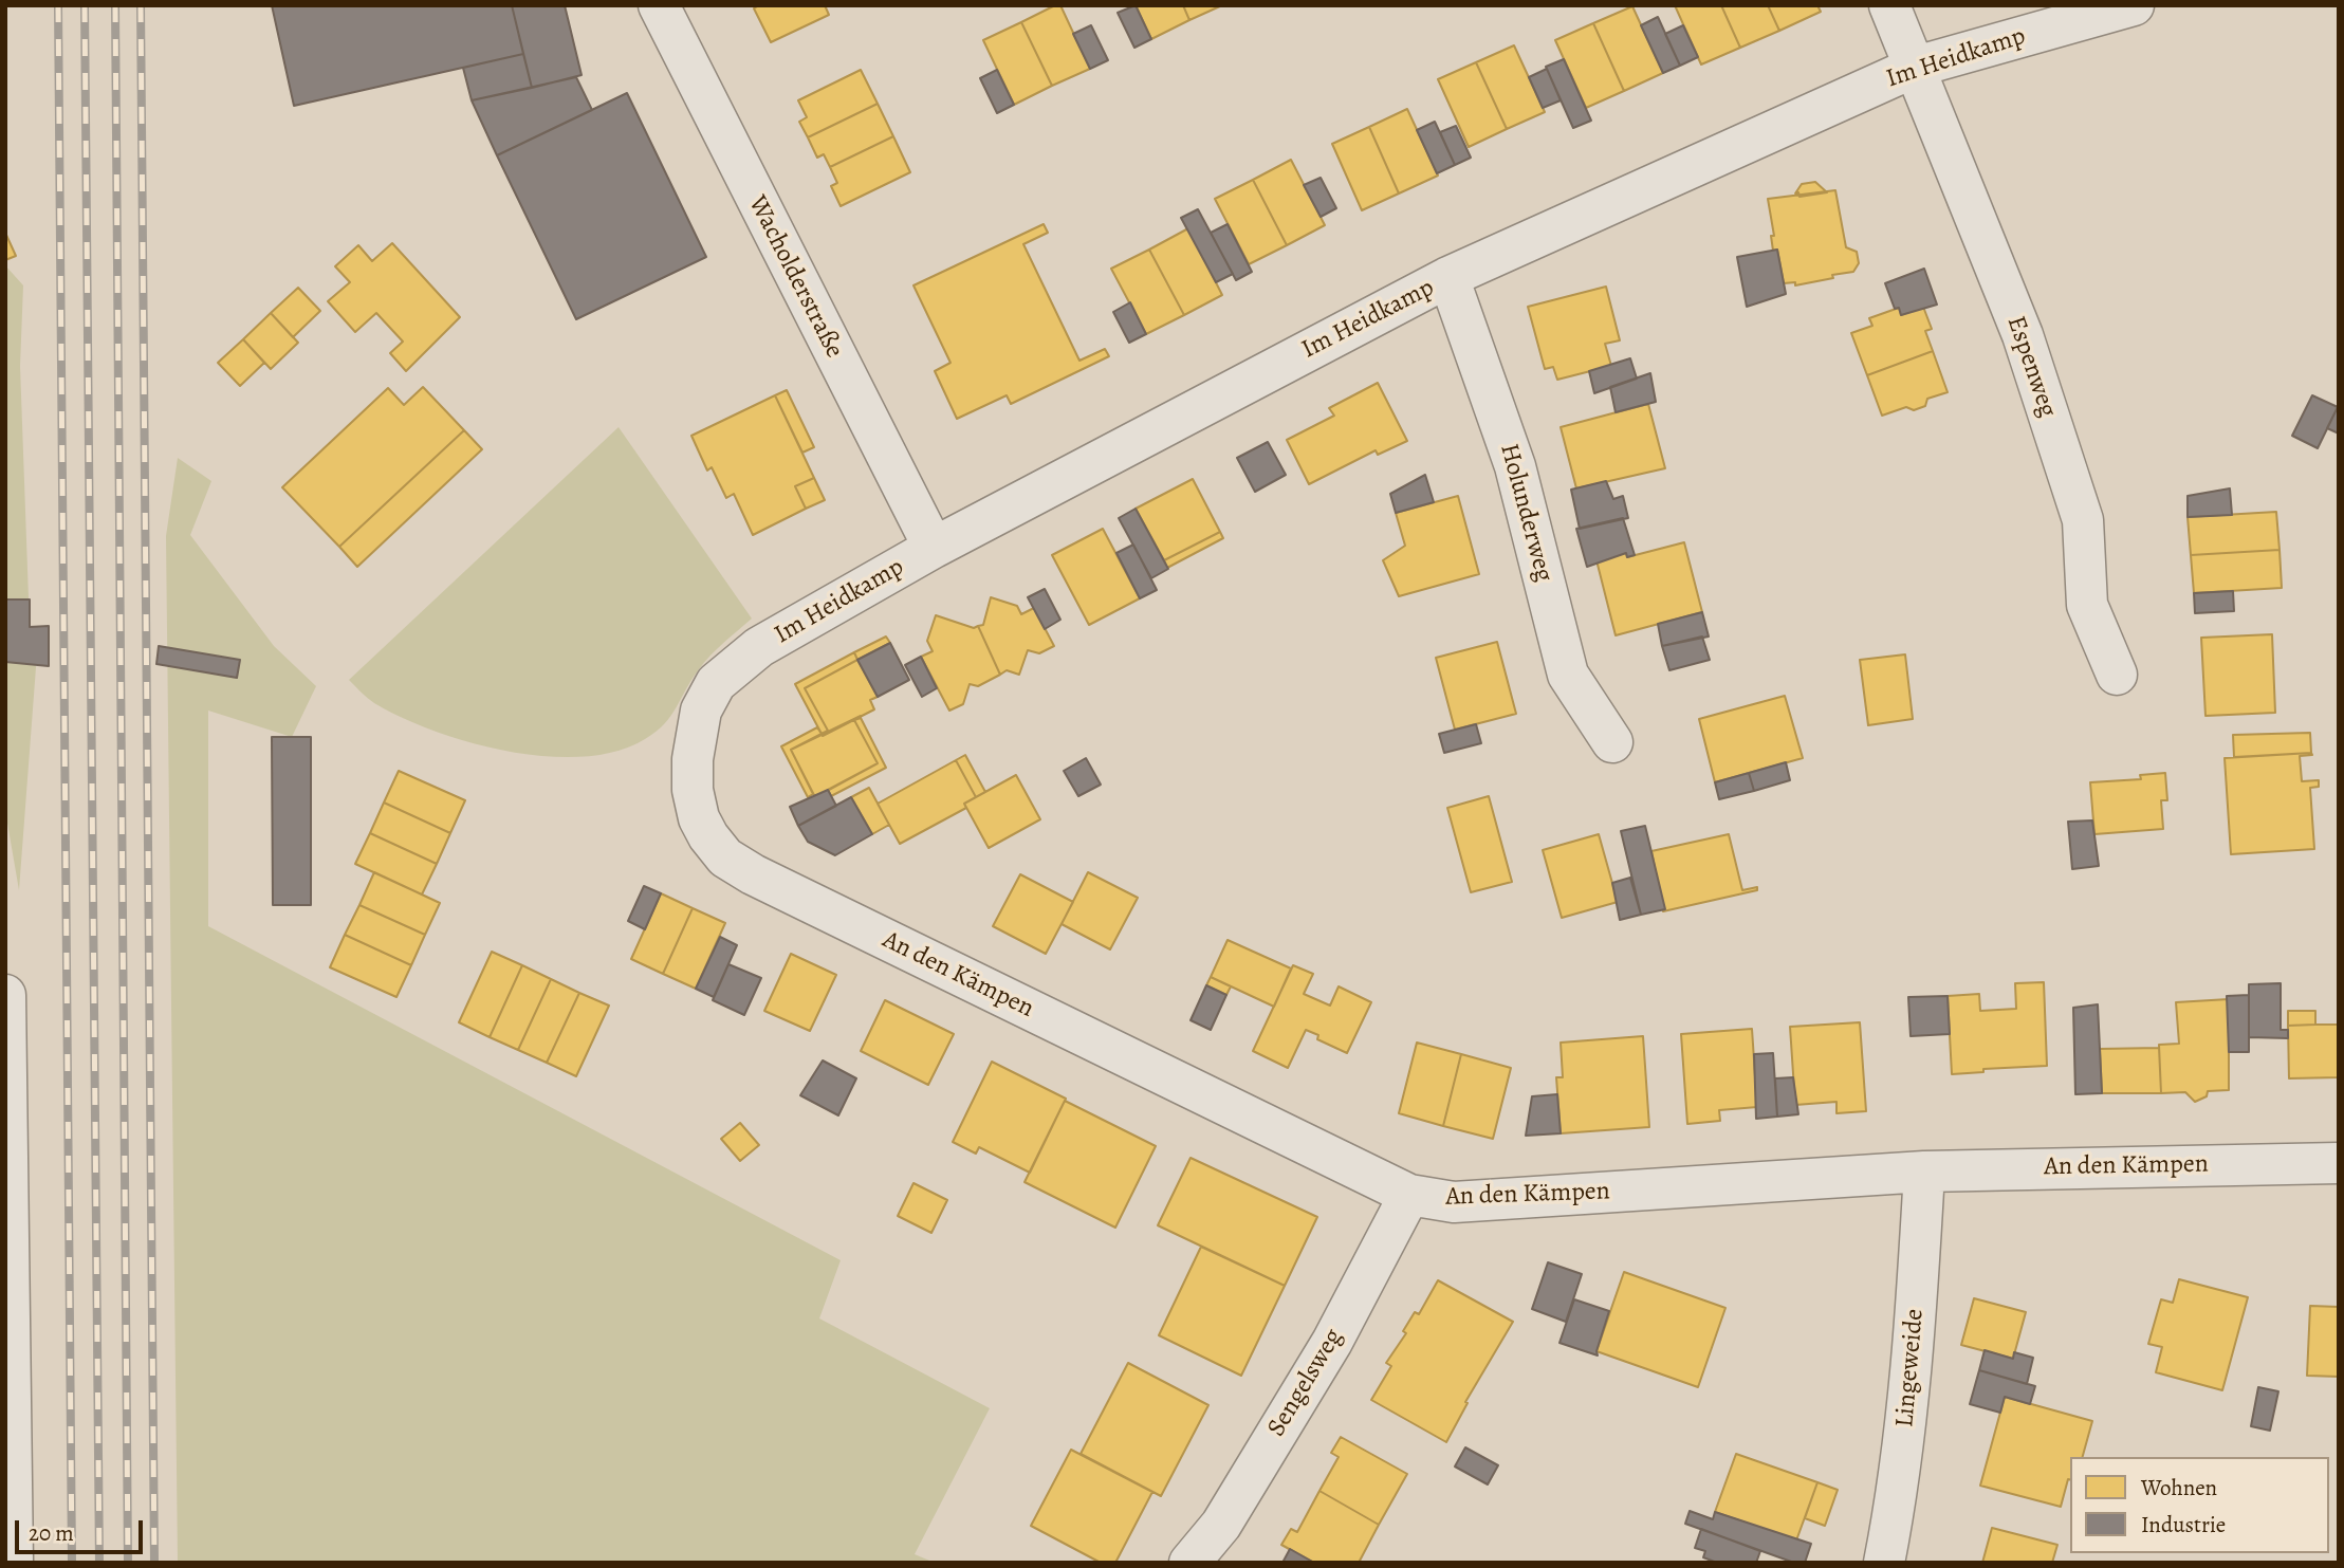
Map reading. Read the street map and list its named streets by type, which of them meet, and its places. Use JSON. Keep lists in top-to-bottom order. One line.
{"streets":{"street":["Im Heidkamp","Wacholderstraße","Espenweg","Holunderweg","An den Kämpen","Lingeweide","Sengelsweg"]},"crossings":[["Im Heidkamp","Wacholderstraße"],["Im Heidkamp","Espenweg"],["Im Heidkamp","Holunderweg"],["Im Heidkamp","An den Kämpen"],["An den Kämpen","Lingeweide"],["An den Kämpen","Sengelsweg"]],"legend":["Wohnen","Industrie"],"scale_bar":"20 m"}
